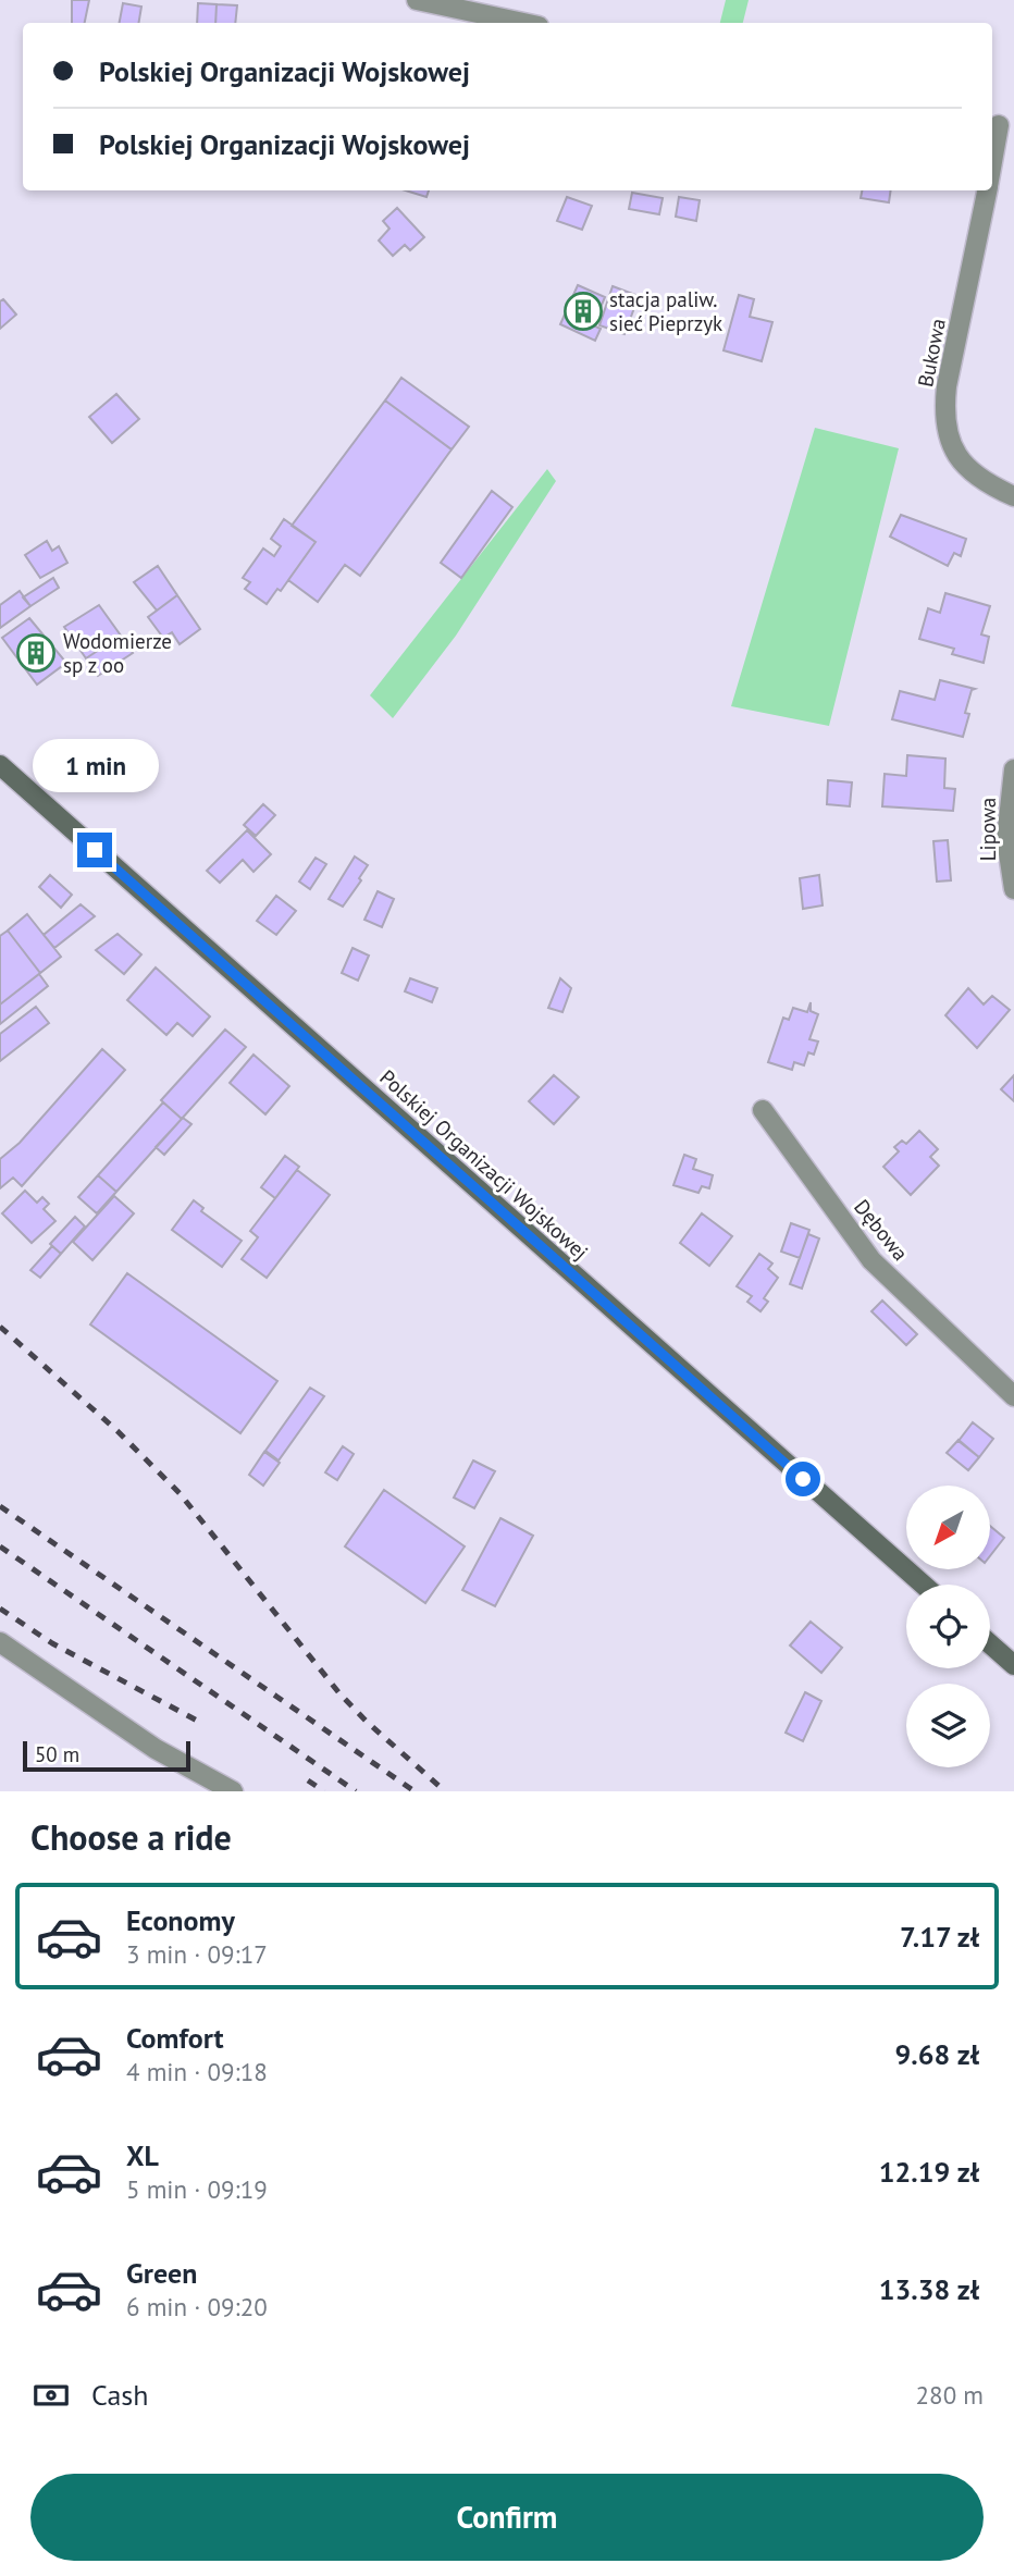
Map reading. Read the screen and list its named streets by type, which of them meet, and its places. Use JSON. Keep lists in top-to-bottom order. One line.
{"streets":{"main road":["Polskiej Organizacji Wojskowej"],"street":["Bukowa","Lipowa","Dębowa"]},"places":{"building":["stacja paliw. sieć Pieprzyk","Wodomierze sp z oo"]},"scale_bar":"50 m","north":"bottom left","page":{"banner":["Polskiej Organizacji Wojskowej","Polskiej Organizacji Wojskowej"],"bubble":"1 min","scale":"50 m","heading":"Choose a ride","list":[{"name":"Economy","note":"3 min · 09:17","value":"7.17 zł"},{"name":"Comfort","note":"4 min · 09:18","value":"9.68 zł"},{"name":"XL","note":"5 min · 09:19","value":"12.19 zł"},{"name":"Green","note":"6 min · 09:20","value":"13.38 zł"}],"pay":["Cash","280 m"],"buttons":"Confirm"}}
